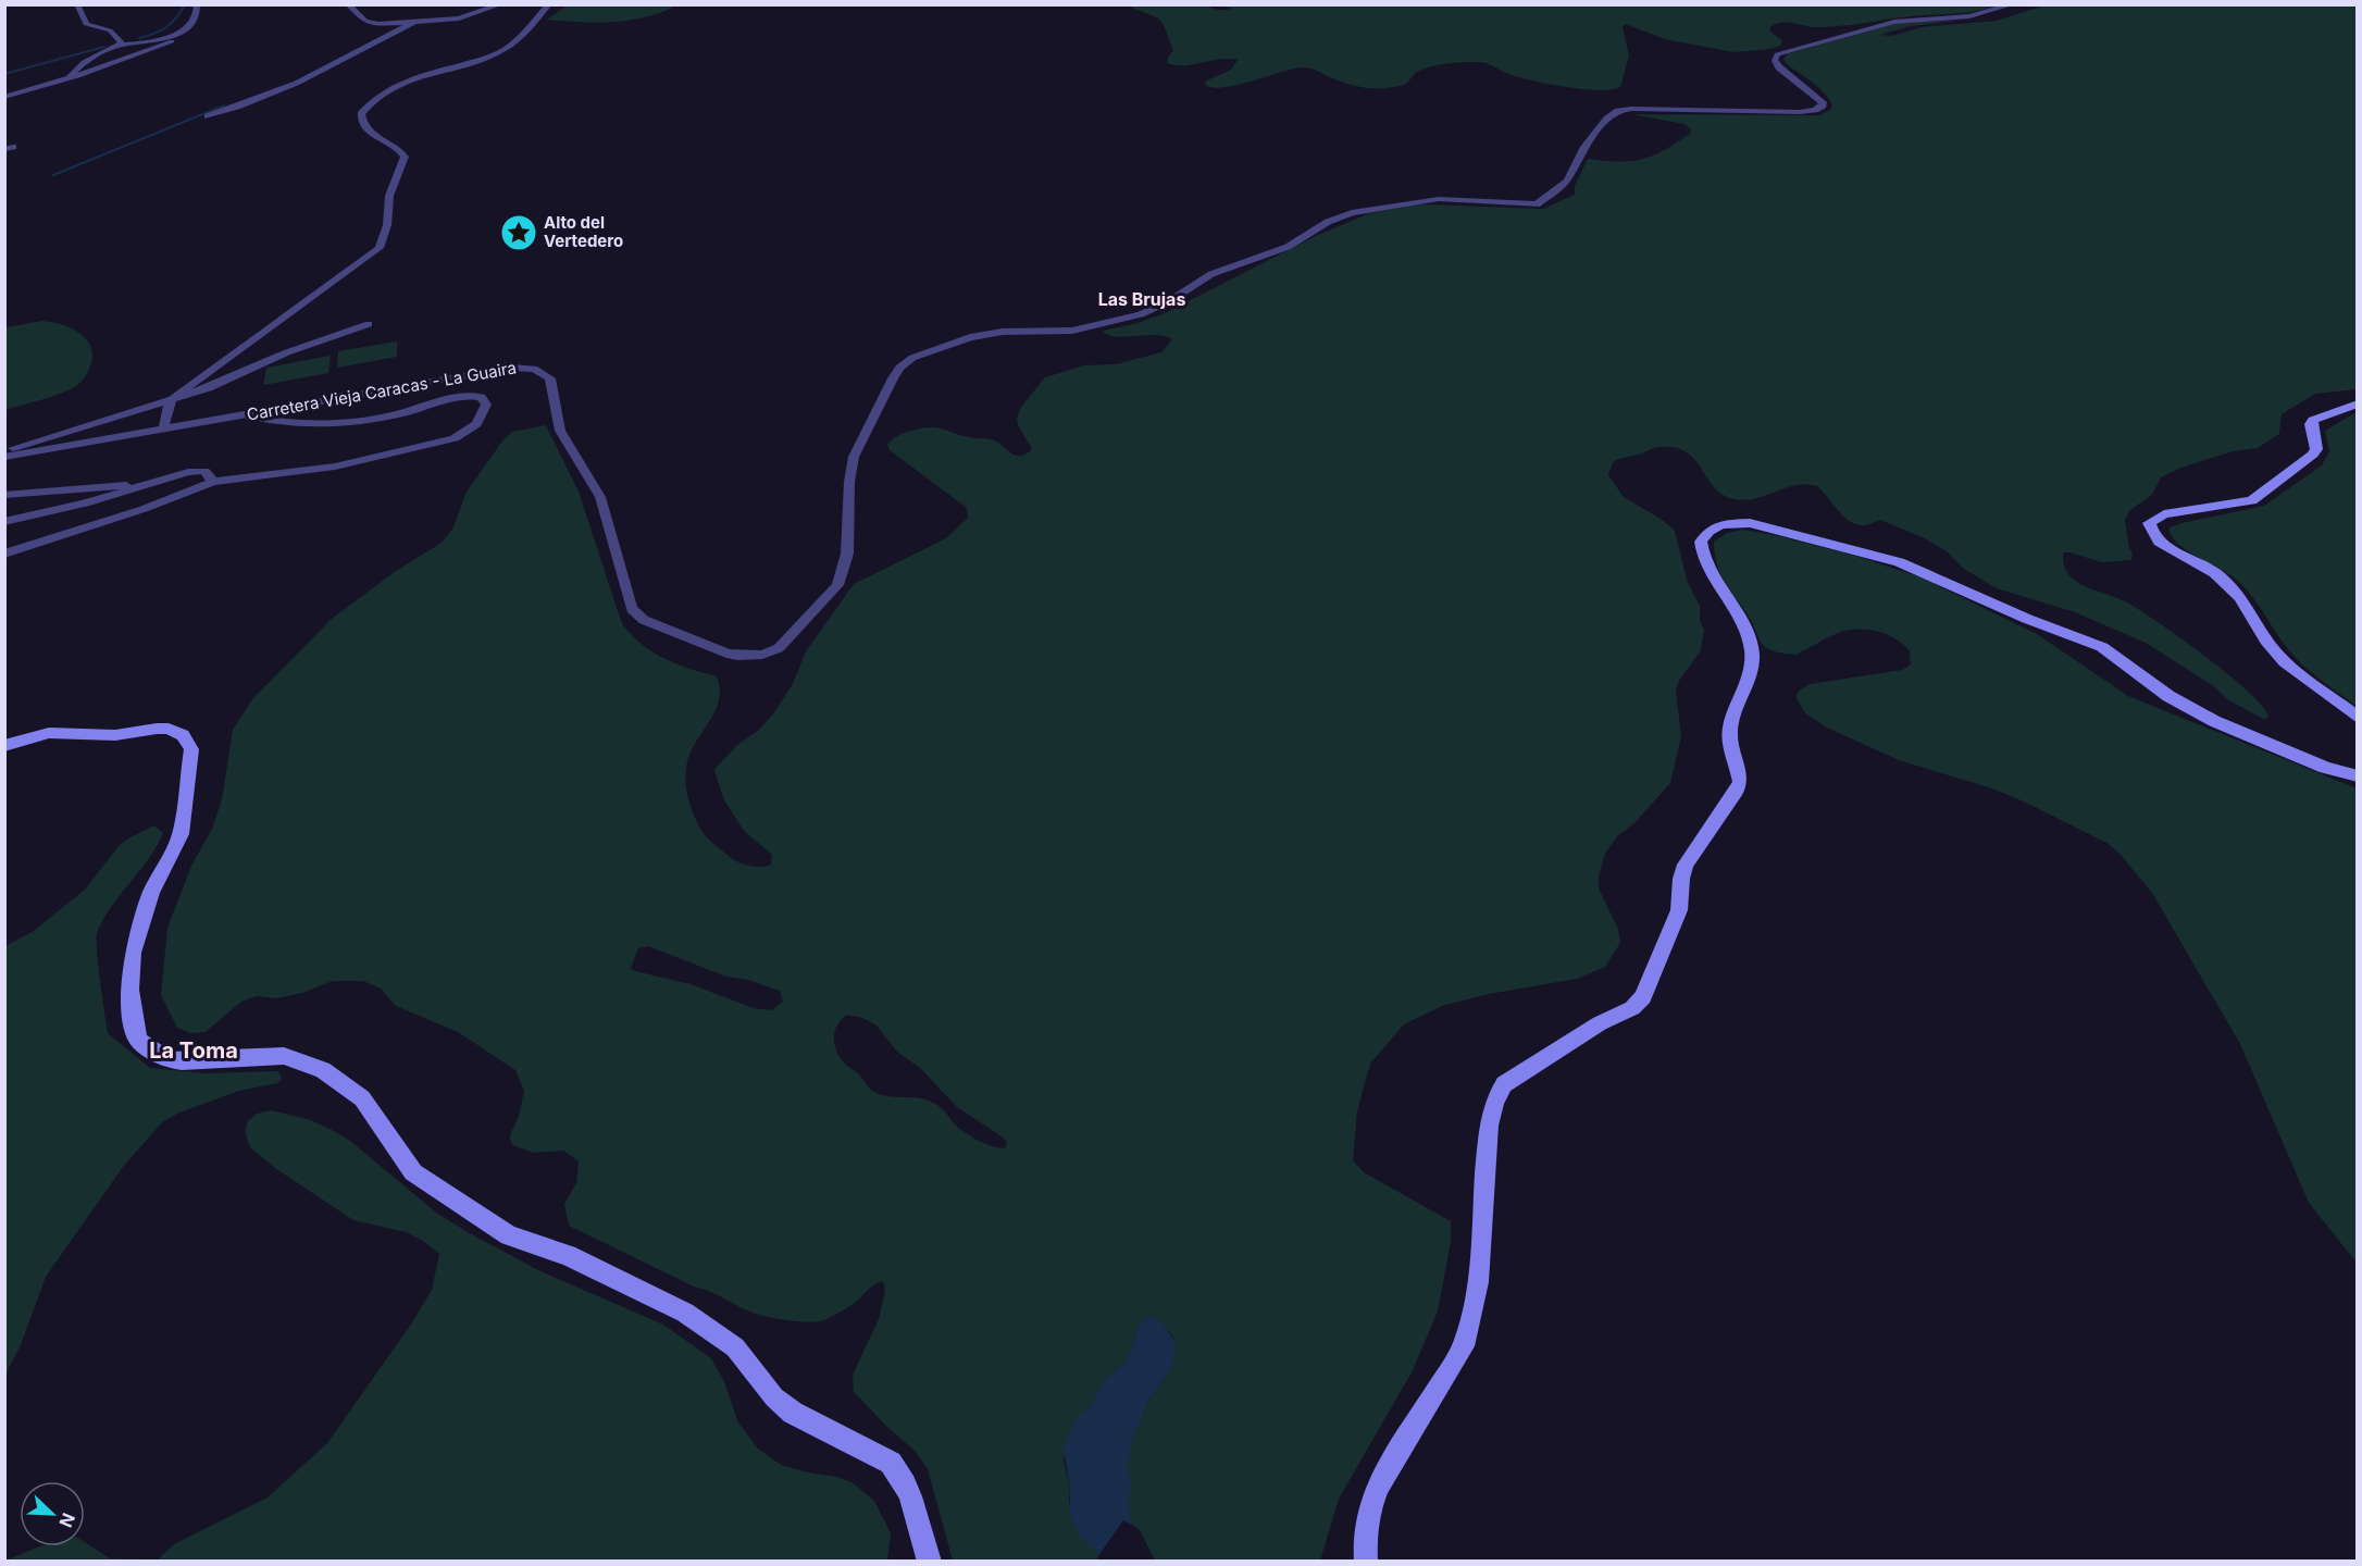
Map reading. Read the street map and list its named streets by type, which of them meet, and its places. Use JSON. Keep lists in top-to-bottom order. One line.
{"streets":{"street":["Carretera Vieja Caracas - La Guaira"]},"districts":["Las Brujas","La Toma"],"places":{"place":["Alto del Vertedero"]},"north":"bottom right"}
